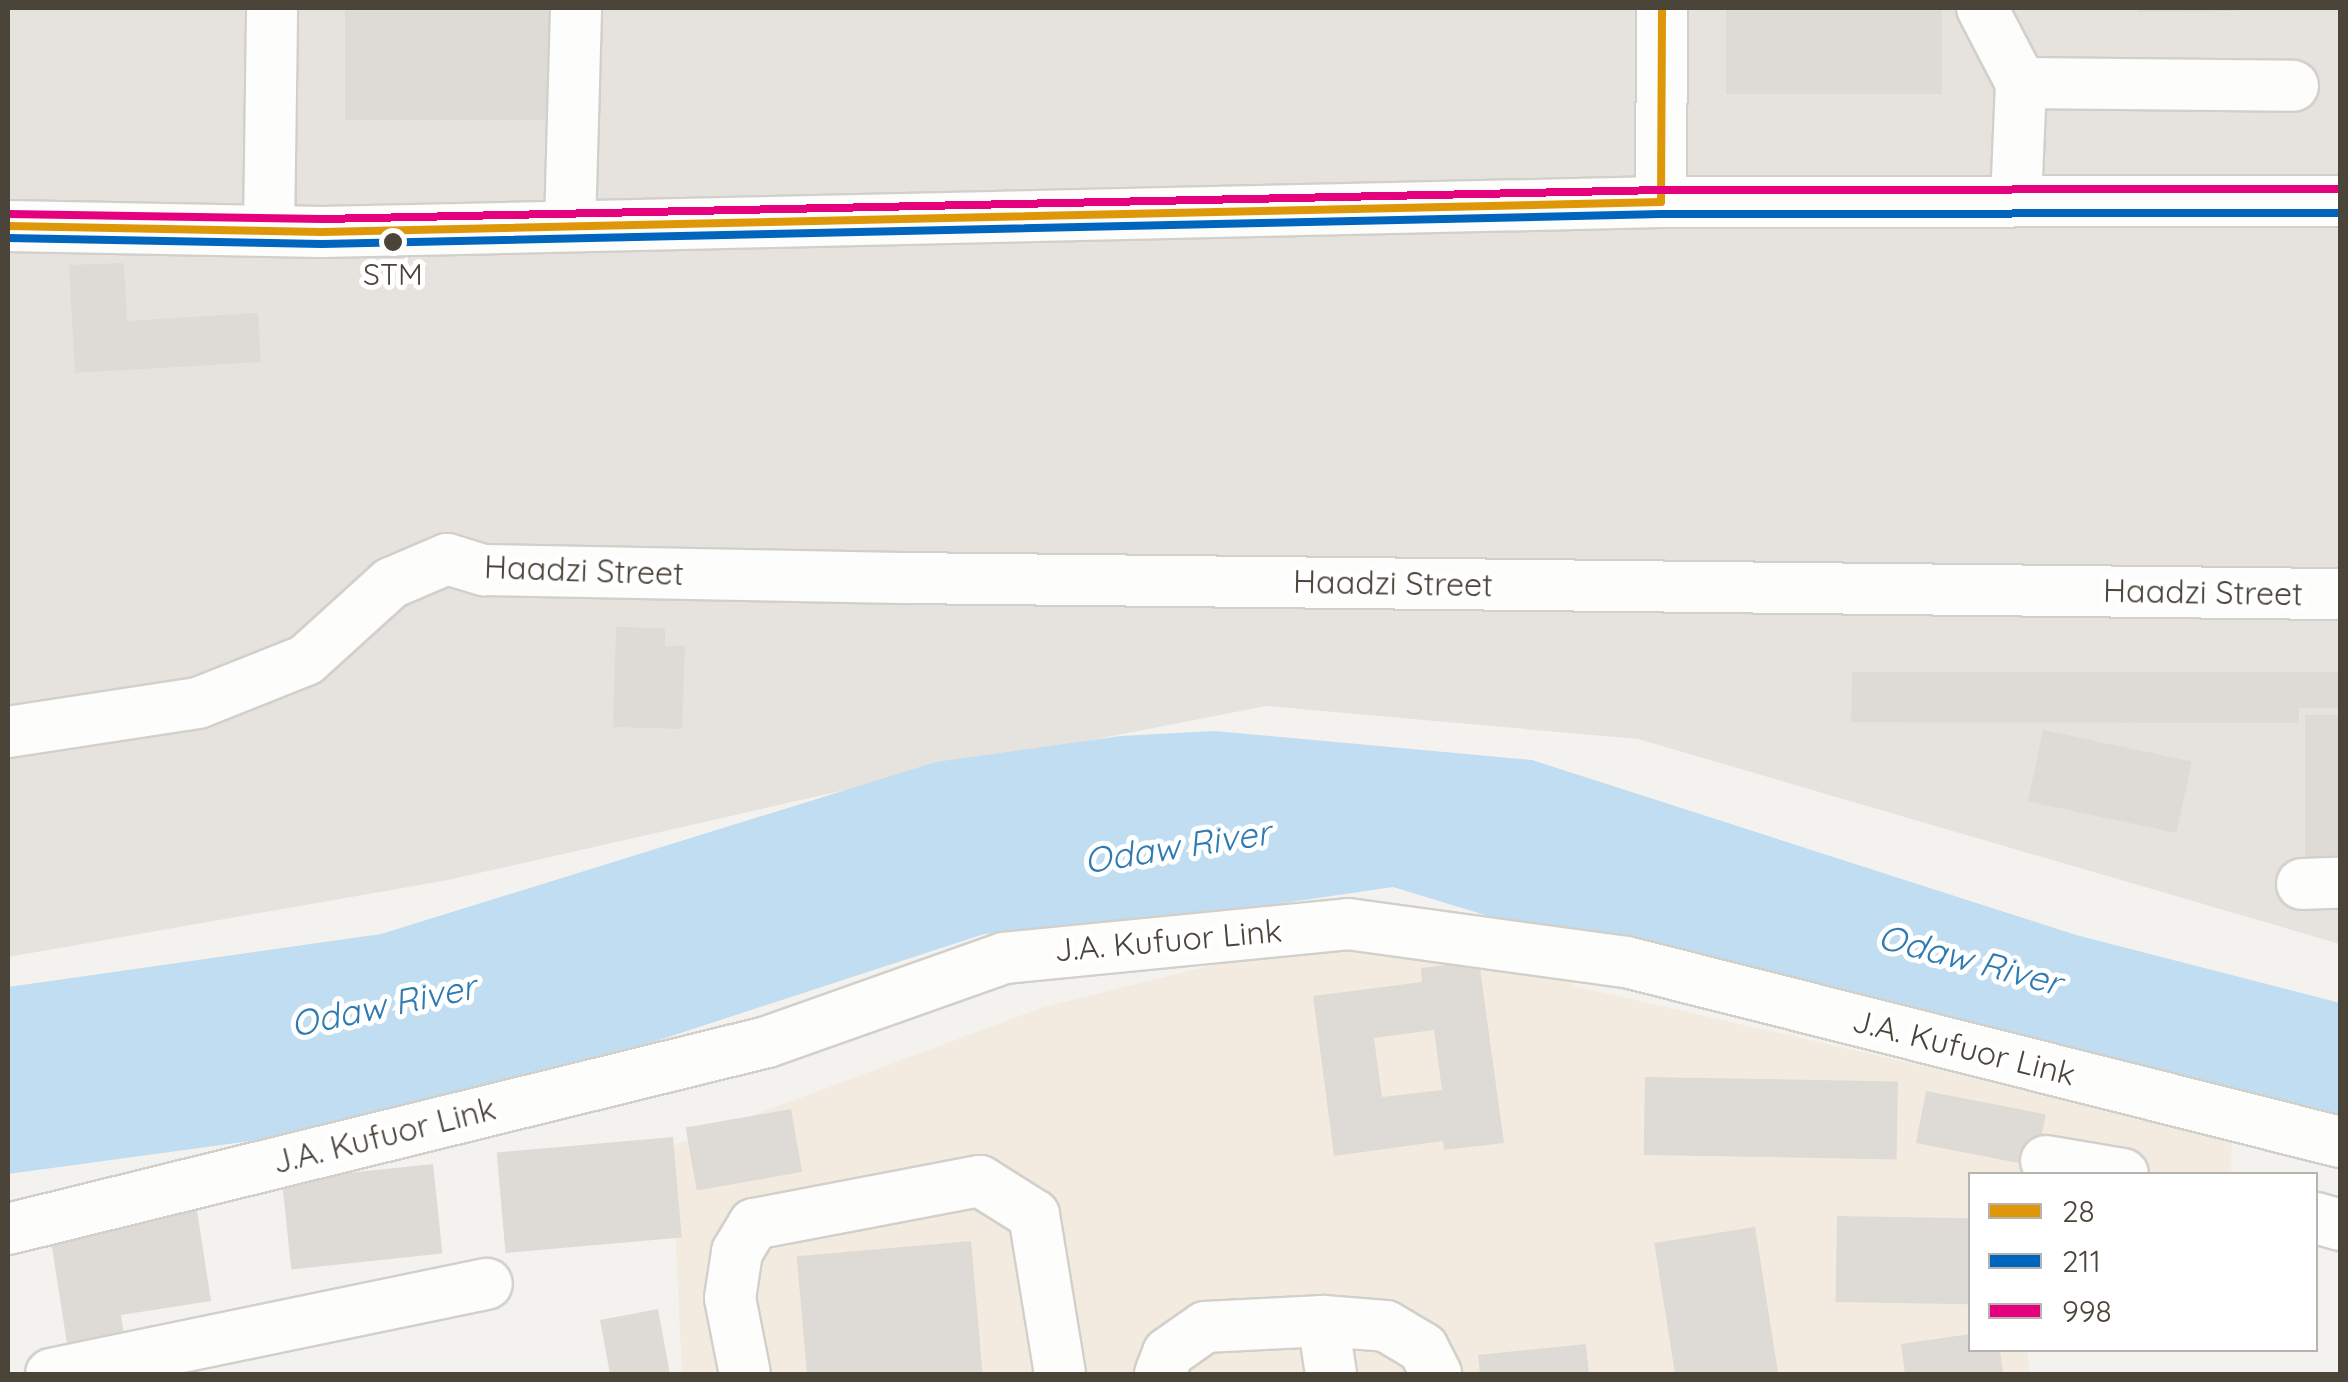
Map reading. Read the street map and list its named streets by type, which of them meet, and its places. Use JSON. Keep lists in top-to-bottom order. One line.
{"streets":{"street":["Haadzi Street","J.A. Kufuor Link"]},"water":["Odaw River"],"places":["STM"],"lines":["transit line 28","transit line 998","transit line 211"],"legend":["28","211","998"]}
